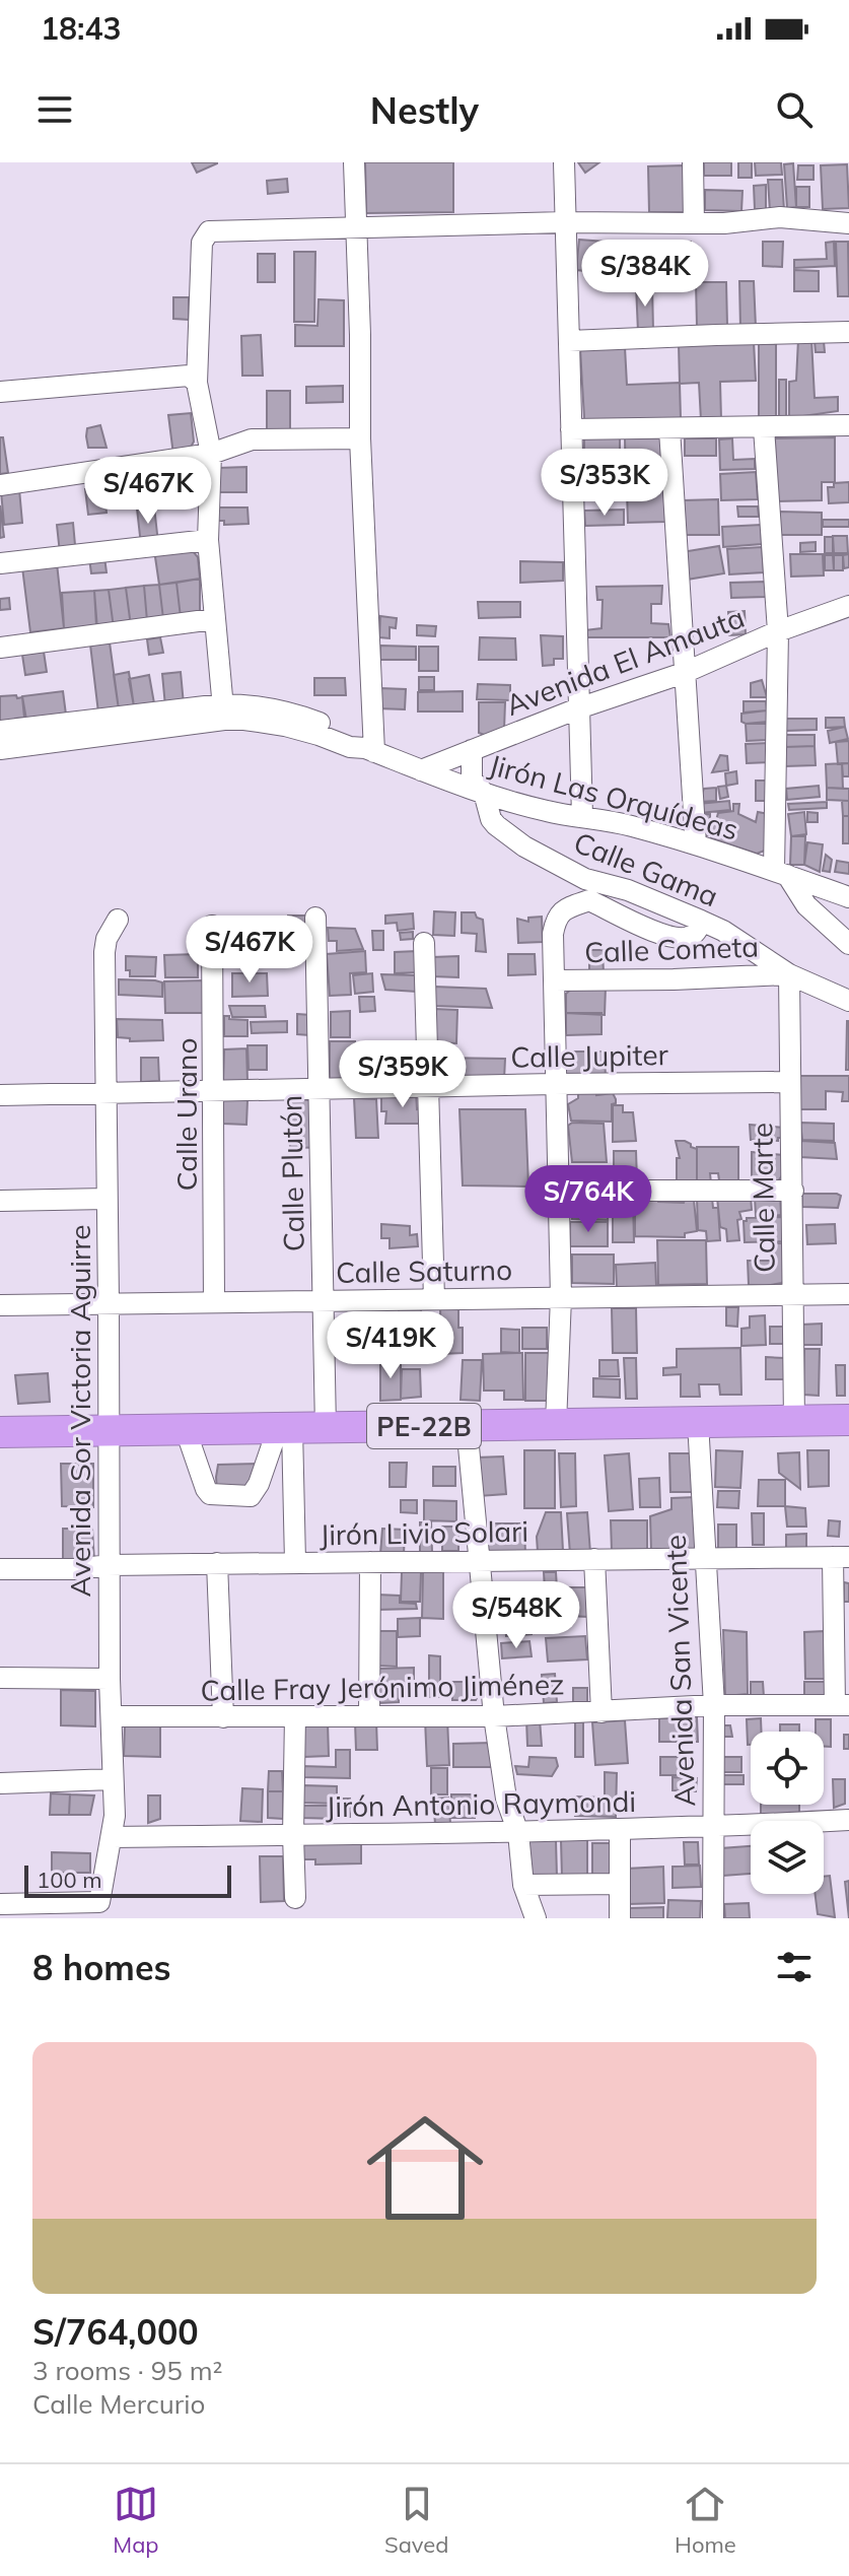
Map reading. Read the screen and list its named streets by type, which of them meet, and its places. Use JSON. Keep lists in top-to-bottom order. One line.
{"streets":{"highway":["PE-22B"],"street":["Avenida El Amauta","Jirón Las Orquídeas","Calle Gama","Calle Cometa","Calle Jupiter","Calle Urano","Calle Plutón","Calle Marte","Calle Saturno","Avenida Sor Victoria Aguirre","Jirón Livio Solari","Avenida San Vicente","Calle Fray Jerónimo Jiménez","Jirón Antonio Raymondi"]},"crossings":[["Avenida El Amauta","Jirón Las Orquídeas"],["Avenida El Amauta","Calle Gama"],["Jirón Las Orquídeas","Calle Gama"],["Calle Gama","Calle Cometa"],["Calle Gama","Calle Marte"],["Calle Cometa","Calle Marte"],["Calle Jupiter","Calle Urano"],["Calle Jupiter","Calle Plutón"],["Calle Jupiter","Calle Marte"],["Calle Jupiter","Avenida Sor Victoria Aguirre"],["Calle Urano","Calle Saturno"],["Calle Plutón","Calle Saturno"],["Calle Plutón","PE-22B"],["Calle Marte","Calle Saturno"],["Calle Marte","PE-22B"],["Calle Saturno","Avenida Sor Victoria Aguirre"],["Avenida Sor Victoria Aguirre","PE-22B"],["Avenida Sor Victoria Aguirre","Jirón Livio Solari"],["Avenida Sor Victoria Aguirre","Calle Fray Jerónimo Jiménez"],["Avenida Sor Victoria Aguirre","Jirón Antonio Raymondi"],["PE-22B","Avenida San Vicente"],["Jirón Livio Solari","Avenida San Vicente"],["Avenida San Vicente","Calle Fray Jerónimo Jiménez"],["Avenida San Vicente","Jirón Antonio Raymondi"]],"scale_bar":"100 m","page":{"status":"18:43","header":"Nestly","price":["S/384K","S/353K","S/467K","S/467K","S/359K","S/764K","S/419K","S/548K"],"scale":"100 m","heading":"8 homes","list":[{"name":"S/764,000","note":"3 rooms · 95 m² · Calle Mercurio"}],"tabs":["Map","Saved","Home"]}}
